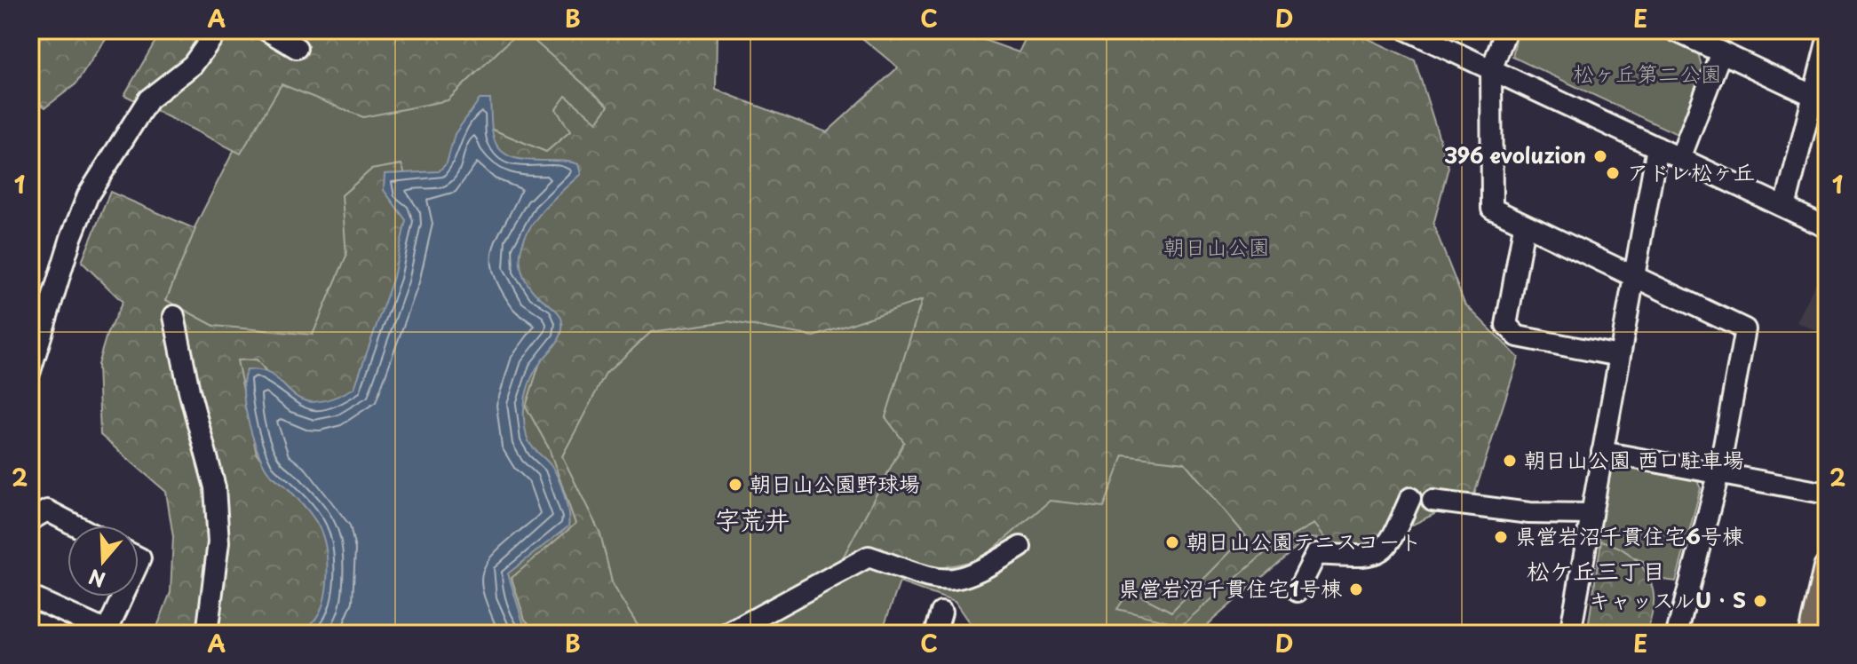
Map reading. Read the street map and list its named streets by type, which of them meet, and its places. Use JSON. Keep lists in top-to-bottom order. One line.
{"districts":["字荒井","松ケ丘三丁目"],"parks":["松ヶ丘第二公園","朝日山公園"],"places":["396 evoluzion","アドレ松ヶ丘","朝日山公園 西口駐車場","朝日山公園野球場","県営岩沼千貫住宅6号棟","朝日山公園テニスコート","県営岩沼千貫住宅1号棟","キャッスルU・S"],"north":"bottom","grid":{"columns":["A","B","C","D","E"],"rows":["1","2"]}}
